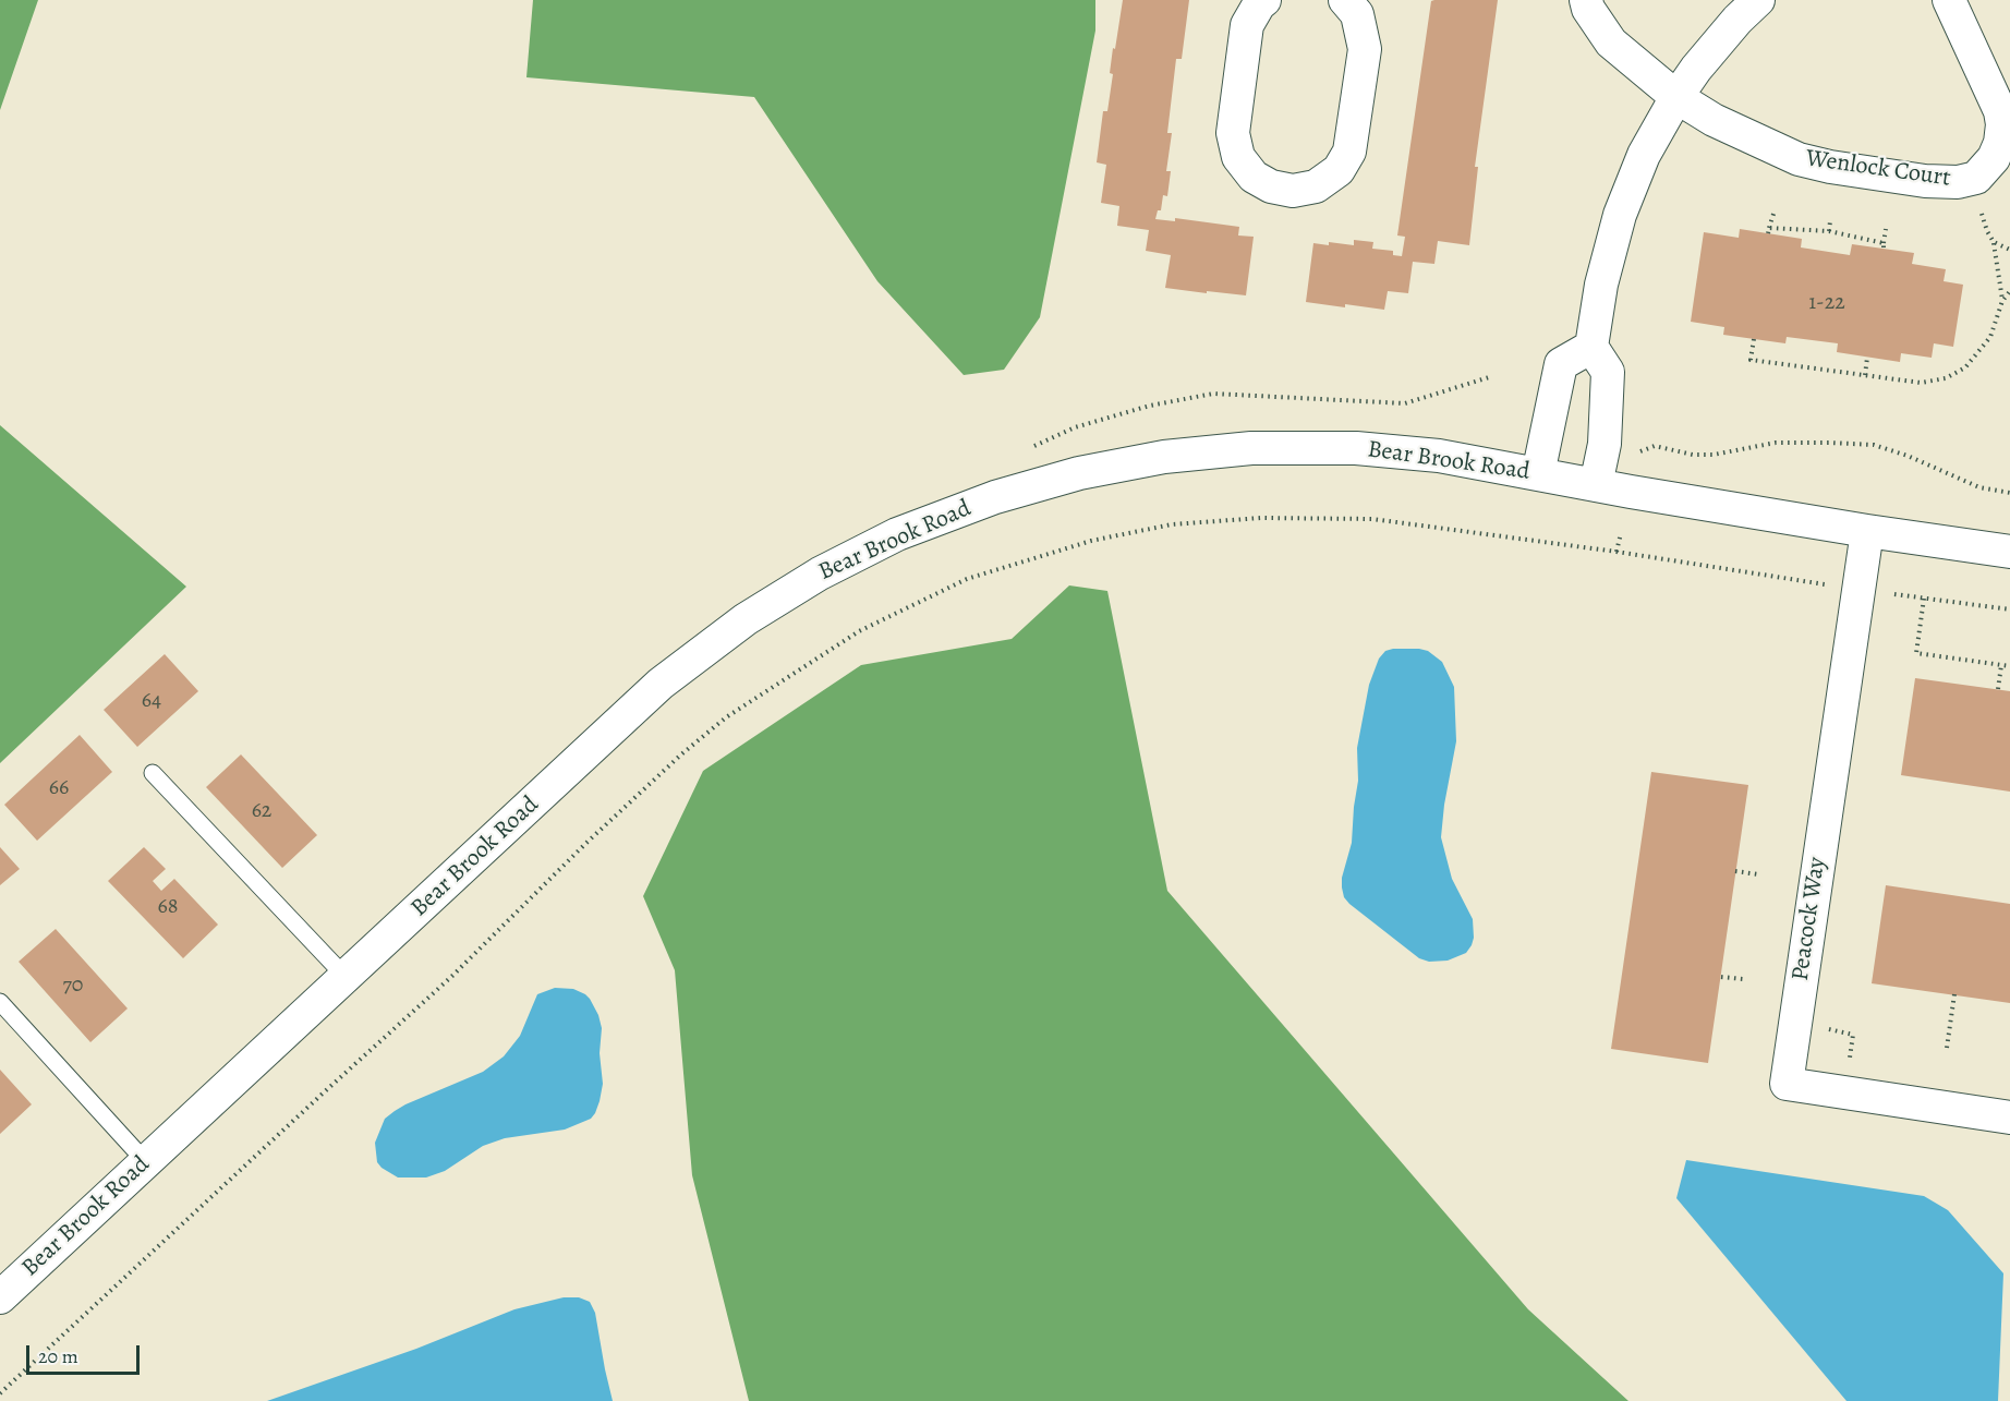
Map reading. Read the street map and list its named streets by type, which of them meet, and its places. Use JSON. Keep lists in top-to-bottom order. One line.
{"streets":{"street":["Wenlock Court","Bear Brook Road","Peacock Way"]},"crossings":[["Bear Brook Road","Peacock Way"]],"house_numbers":["1-22","64","66","62","68","70"],"scale_bar":"20 m"}
